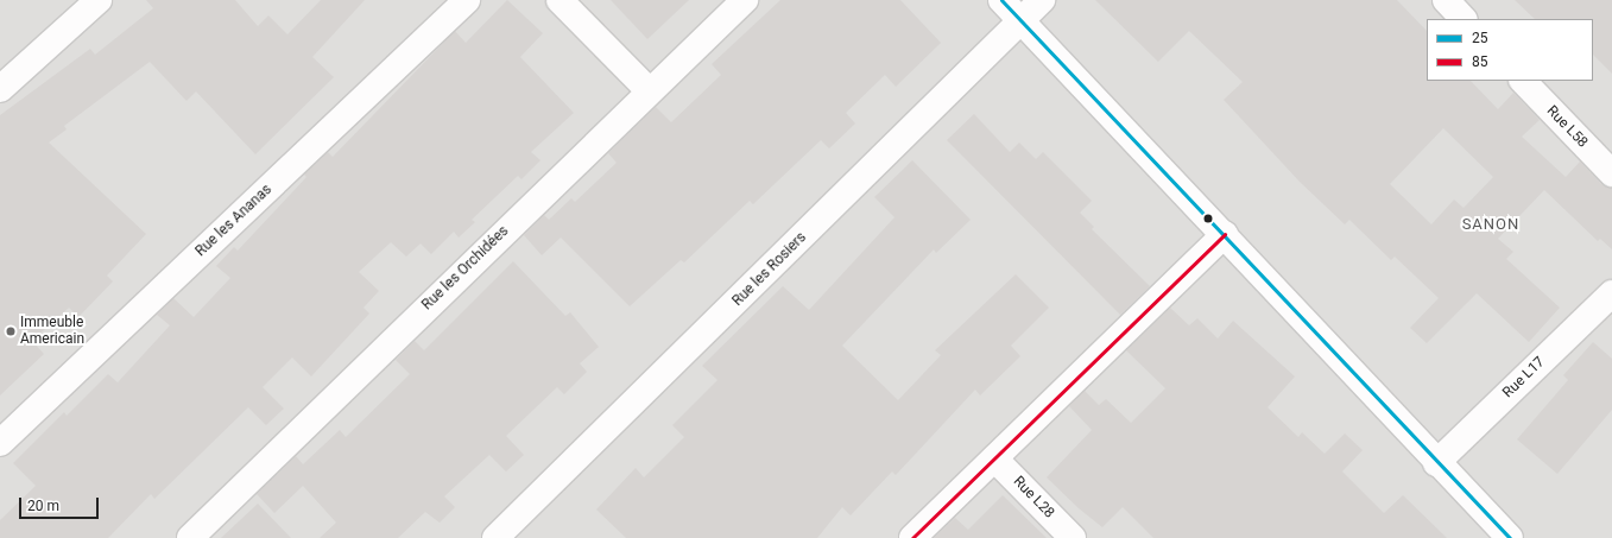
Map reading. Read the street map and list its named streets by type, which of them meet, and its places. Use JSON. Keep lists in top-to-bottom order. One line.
{"streets":{"street":["Rue L58","Rue les Ananas","Rue les Orchidées","Rue les Rosiers","Rue L17","Rue L28"]},"districts":["SANON"],"places":["Immeuble Americain"],"lines":["transit line 25","transit line 85"],"legend":["25","85"],"scale_bar":"20 m"}
